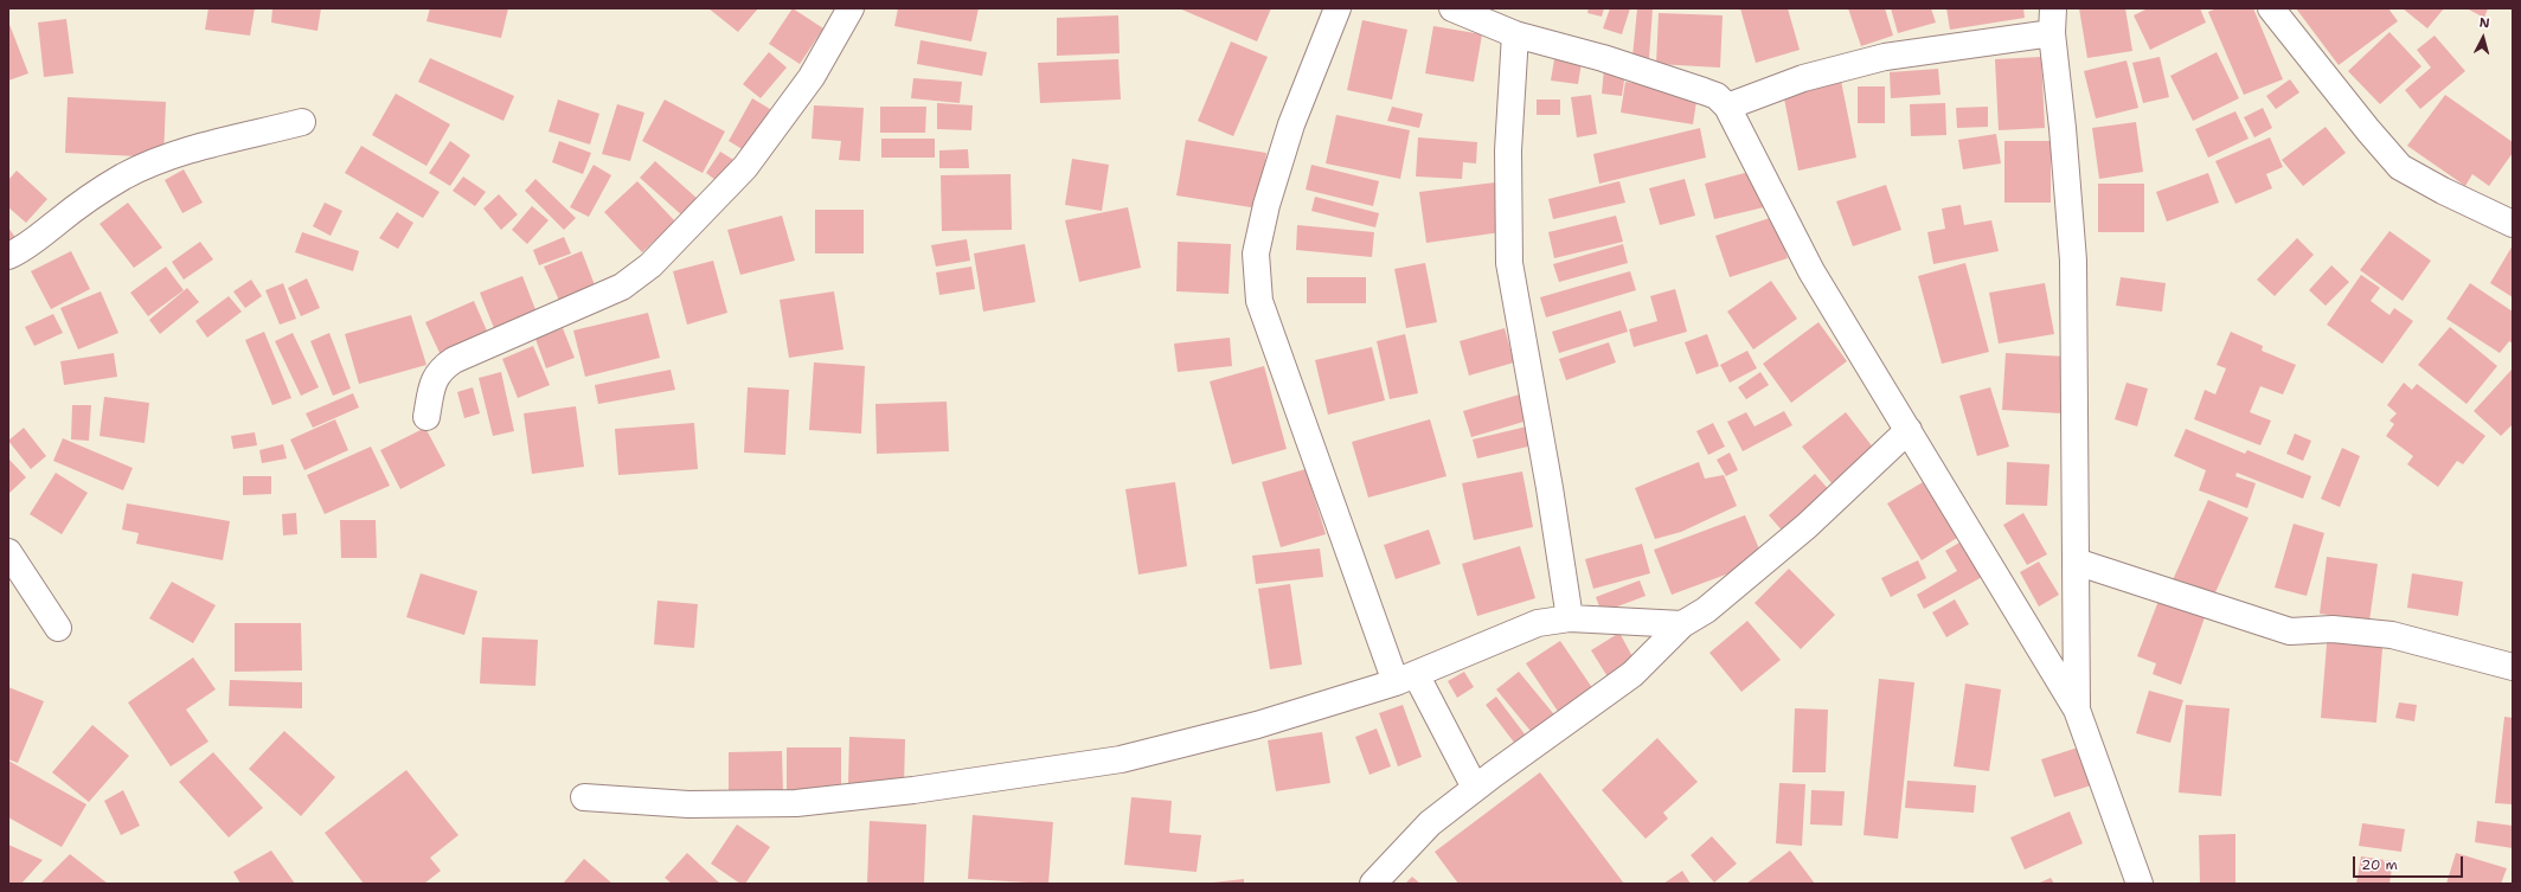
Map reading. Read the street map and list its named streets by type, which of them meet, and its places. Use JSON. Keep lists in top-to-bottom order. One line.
{"scale_bar":"20 m","north":"top"}
